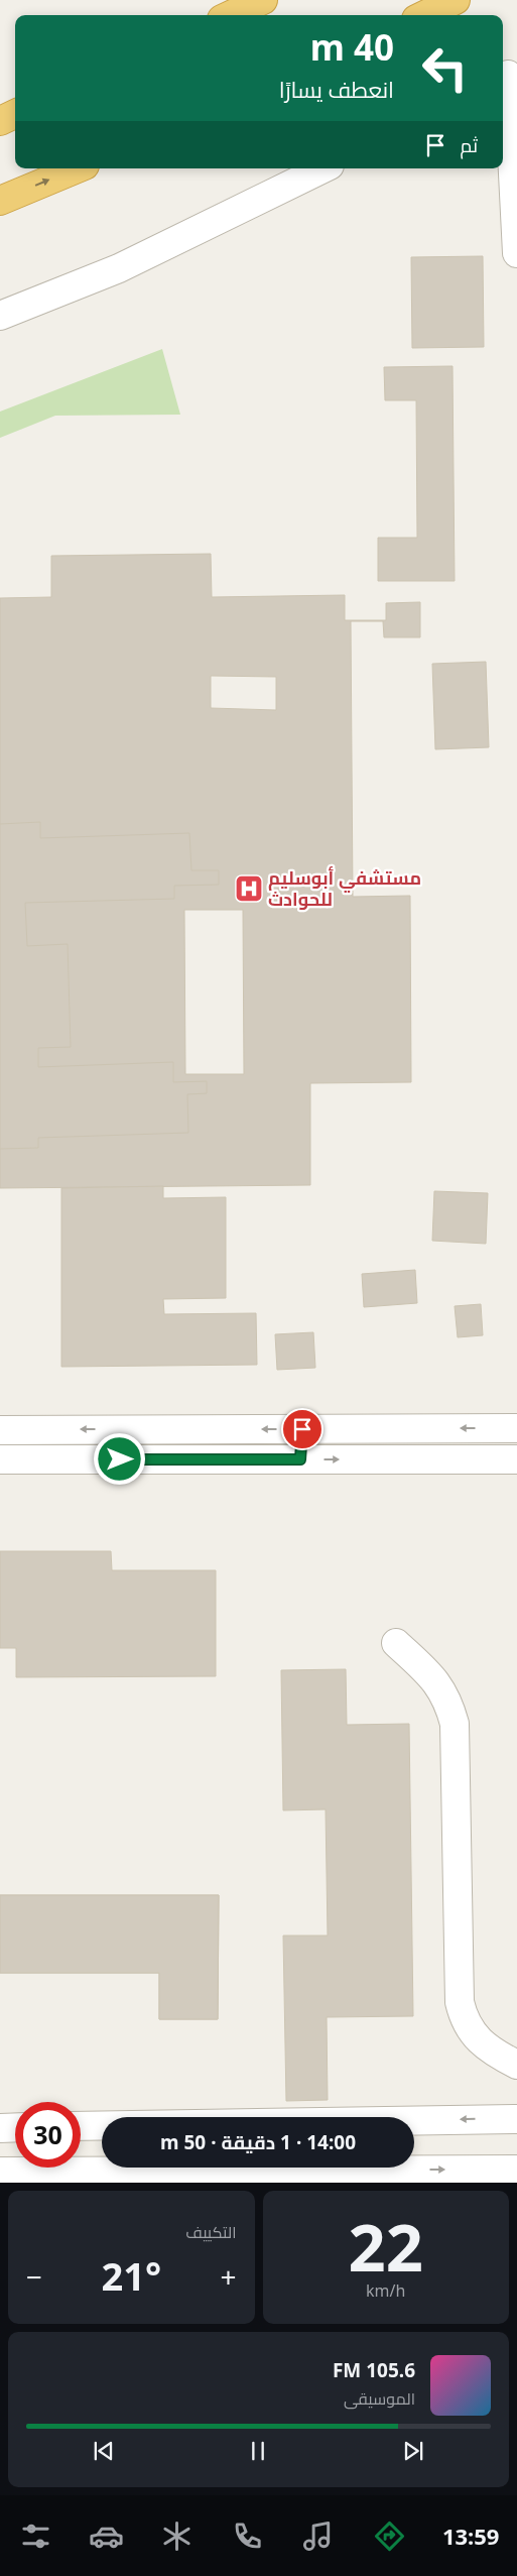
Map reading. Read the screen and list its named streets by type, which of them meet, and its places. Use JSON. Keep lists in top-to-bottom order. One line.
{"places":{"hospital":["مستشفي أبوسليم للحوادث"]},"page":{"turn":["40 m","انعطف يسارًا"],"then":"ثم","limit":"30","trip":"14:00 · 1 دقيقة · 50 m","tile":[["22","km/h"],"التكييف"],"heat":["−","21°","+"],"song":["105.6 FM","الموسيقى"],"tabs":"13:59"}}
